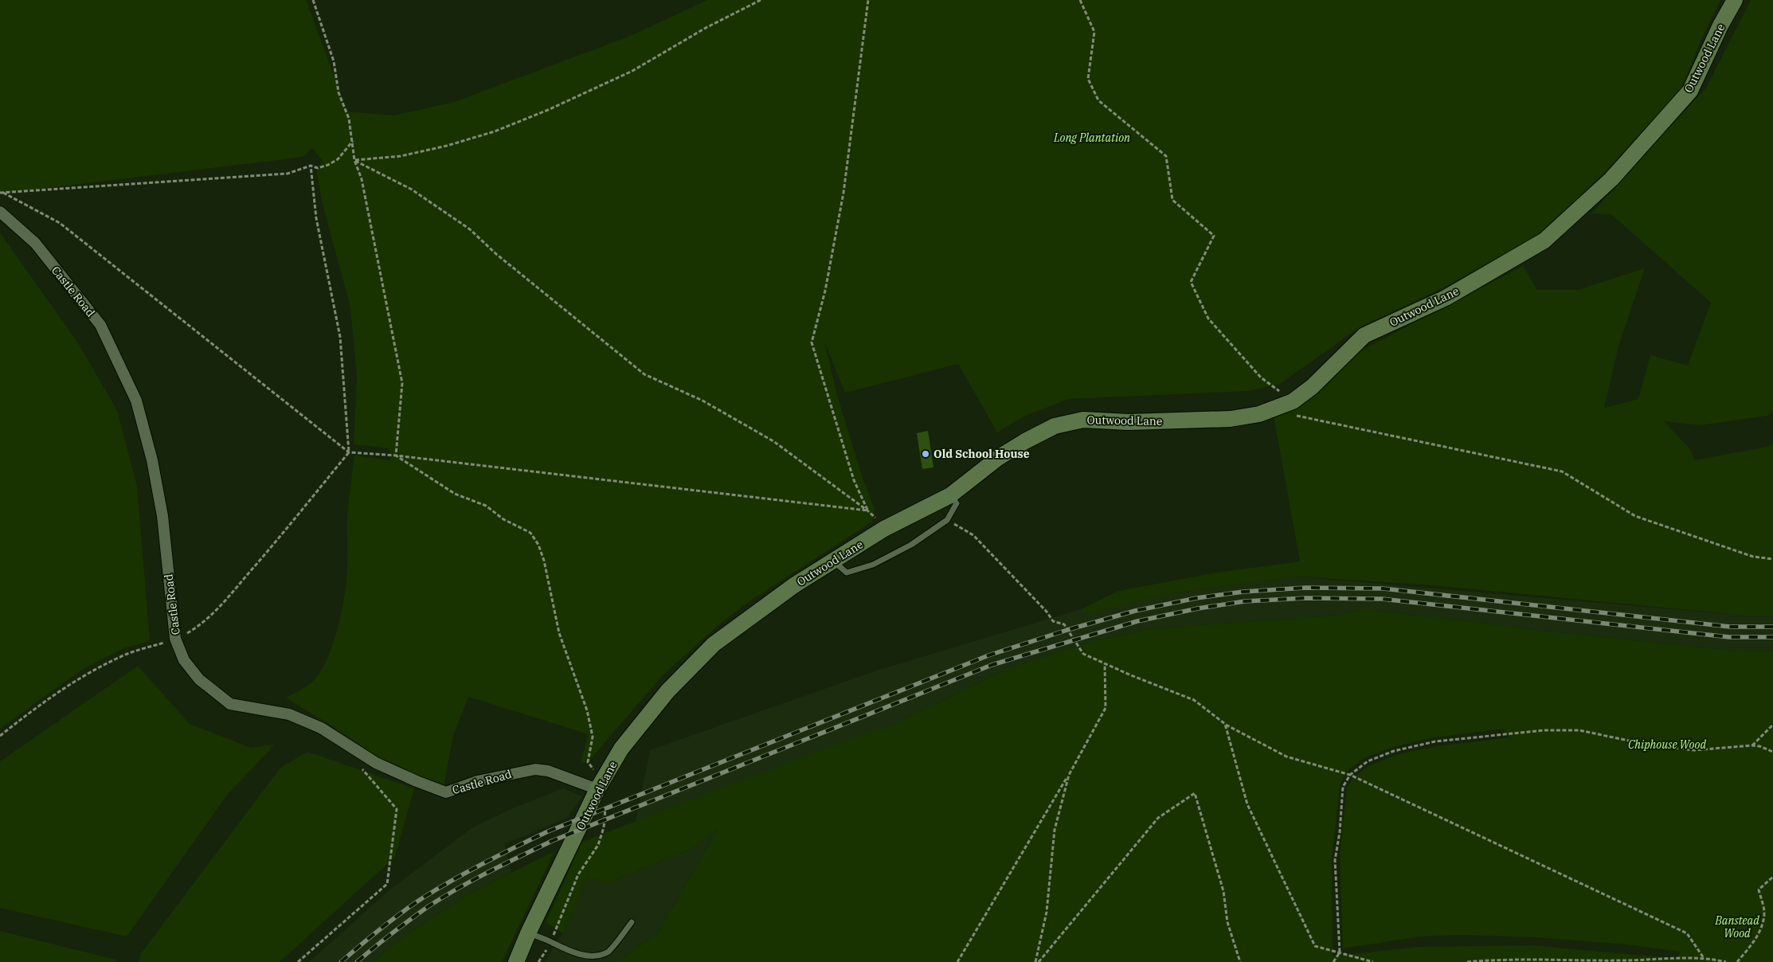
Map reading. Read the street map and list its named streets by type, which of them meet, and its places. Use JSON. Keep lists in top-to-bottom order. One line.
{"streets":{"main road":["Outwood Lane"],"street":["Castle Road"]},"crossings":[["Outwood Lane","Castle Road"]],"parks":["Long Plantation","Chiphouse Wood","Banstead Wood"],"places":["Old School House"]}
